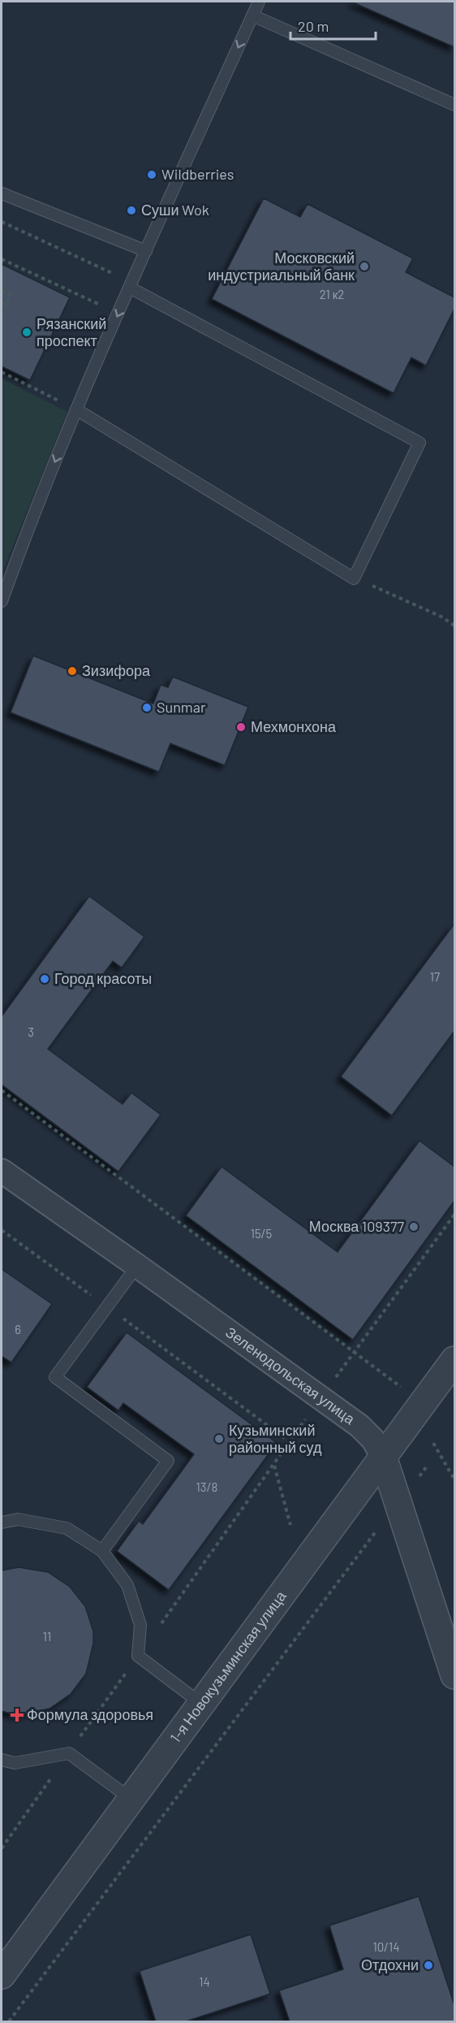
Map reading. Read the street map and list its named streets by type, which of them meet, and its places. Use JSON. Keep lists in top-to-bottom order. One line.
{"streets":{"street":["Зеленодольская улица","1-я Новокузьминская улица"]},"crossings":[["Зеленодольская улица","1-я Новокузьминская улица"]],"places":{"other":["Wildberries","Суши Wok","Московский индустриальный банк","Рязанский проспект","Зизифора","Sunmar","Мехмонхона","Город красоты","Москва 109377","Кузьминский районный суд","Отдохни"],"health":["Формула здоровья"]},"house_numbers":["21 к2","17","3","15/5","6","13/8","11","10/14","14"],"scale_bar":"20 m"}
